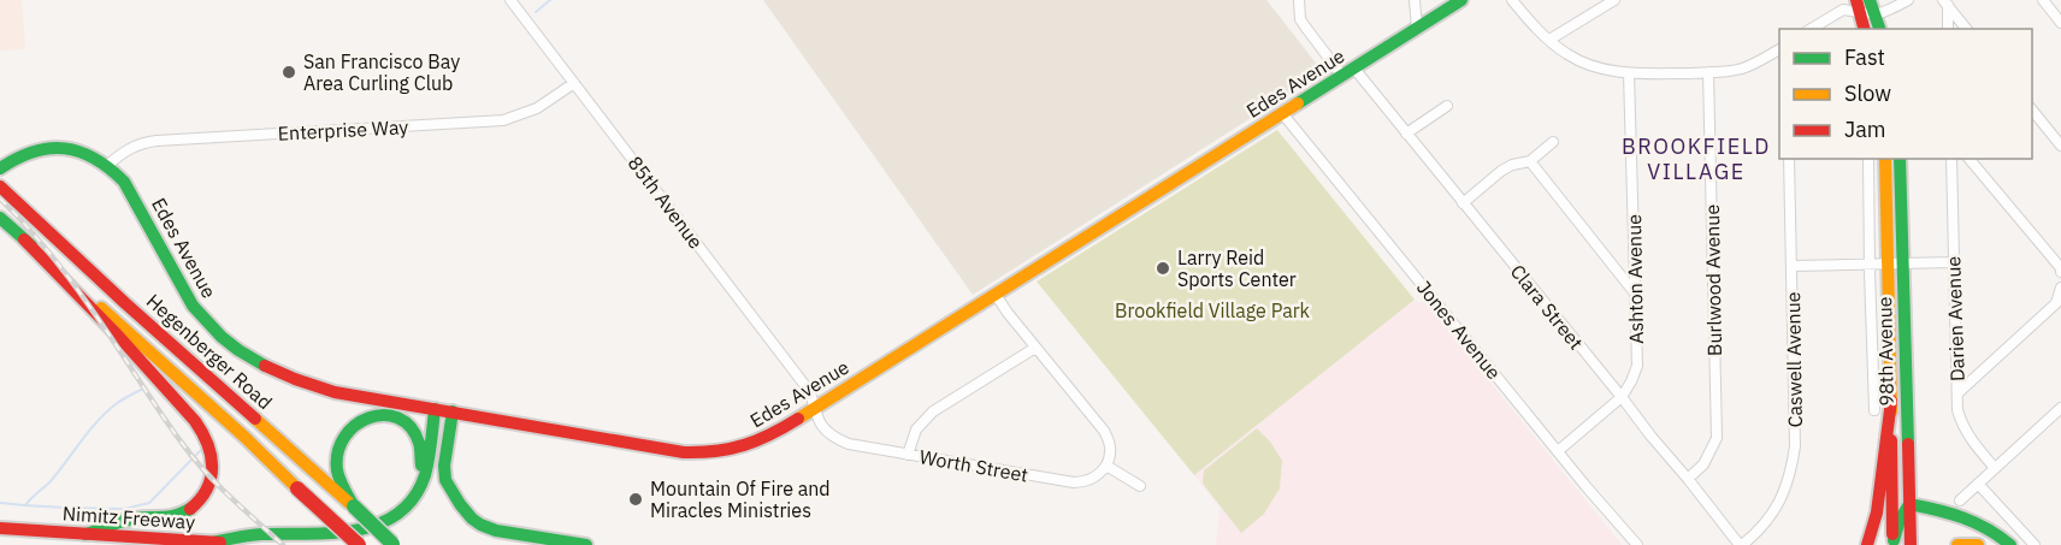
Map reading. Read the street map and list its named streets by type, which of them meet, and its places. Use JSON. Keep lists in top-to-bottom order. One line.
{"streets":{"main road":["Edes Avenue","Hegenberger Road","98th Avenue","Nimitz Freeway"],"street":["Enterprise Way","85th Avenue","Ashton Avenue","Burlwood Avenue","Clara Street","Darien Avenue","Jones Avenue","Caswell Avenue","Worth Street"]},"crossings":[["Edes Avenue","Enterprise Way"],["Edes Avenue","85th Avenue"],["Edes Avenue","Clara Street"],["Edes Avenue","Jones Avenue"],["Edes Avenue","Worth Street"],["Enterprise Way","85th Avenue"],["85th Avenue","Worth Street"],["Ashton Avenue","Clara Street"],["Ashton Avenue","Jones Avenue"],["Burlwood Avenue","Clara Street"],["Clara Street","Caswell Avenue"]],"districts":["BROOKFIELD VILLAGE"],"parks":["Brookfield Village Park"],"places":["San Francisco Bay Area Curling Club","Larry Reid Sports Center","Mountain Of Fire and Miracles Ministries"],"legend":["Fast","Slow","Jam"]}
